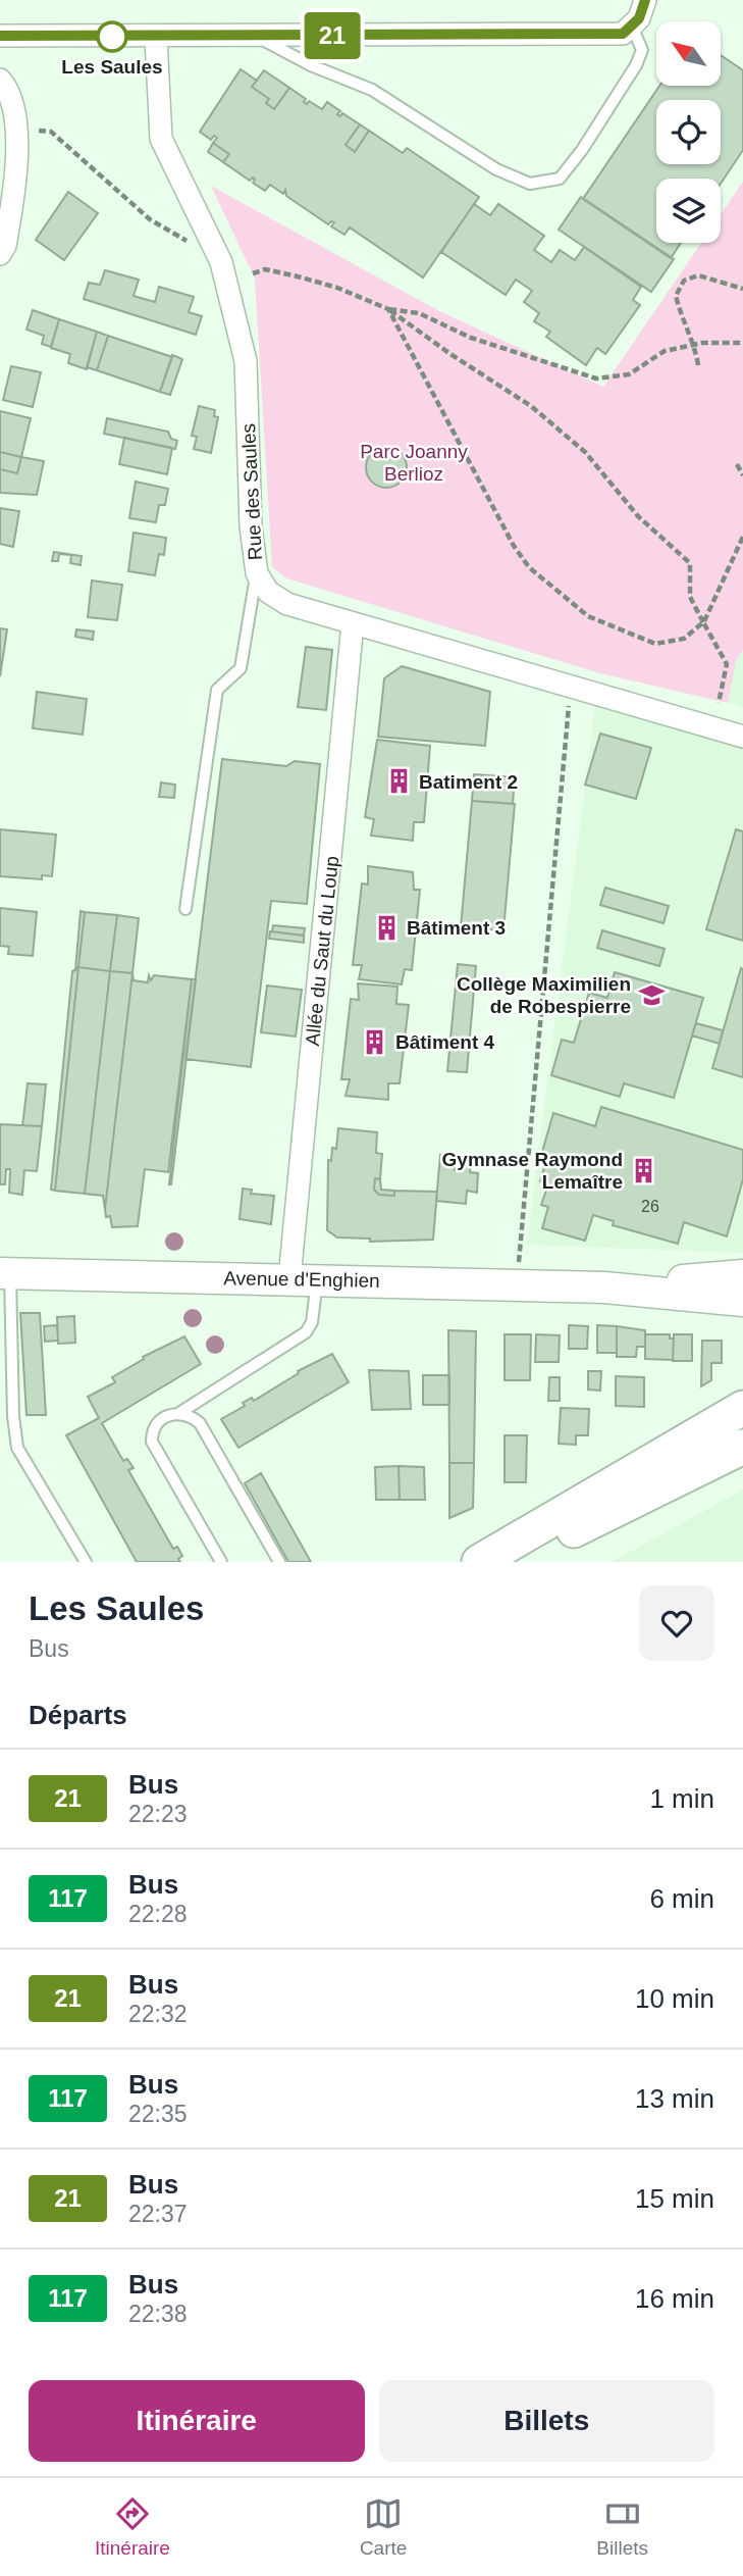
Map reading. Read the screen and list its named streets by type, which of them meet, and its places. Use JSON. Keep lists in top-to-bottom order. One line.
{"streets":{"main road":["Avenue d'Enghien"],"street":["Rue des Saules","Allée du Saut du Loup"]},"crossings":[["Rue des Saules","Allée du Saut du Loup"],["Allée du Saut du Loup","Avenue d'Enghien"]],"parks":["Parc Joanny Berlioz"],"places":{"other":["Les Saules"],"building":["Batiment 2","Bâtiment 3","Bâtiment 4","Gymnase Raymond Lemaître"],"school or university":["Collège Maximilien de Robespierre"]},"lines":["bus line 21"],"house_numbers":["26"],"north":"top left","page":{"on_map":"21","heading":[["Les Saules","Bus"],"Départs"],"list":[{"mark":"21","name":"Bus","note":"22:23","value":"1 min"},{"mark":"117","name":"Bus","note":"22:28","value":"6 min"},{"mark":"21","name":"Bus","note":"22:32","value":"10 min"},{"mark":"117","name":"Bus","note":"22:35","value":"13 min"},{"mark":"21","name":"Bus","note":"22:37","value":"15 min"},{"mark":"117","name":"Bus","note":"22:38","value":"16 min"}],"buttons":["Itinéraire","Billets"],"tabs":["Itinéraire","Carte","Billets"]}}
